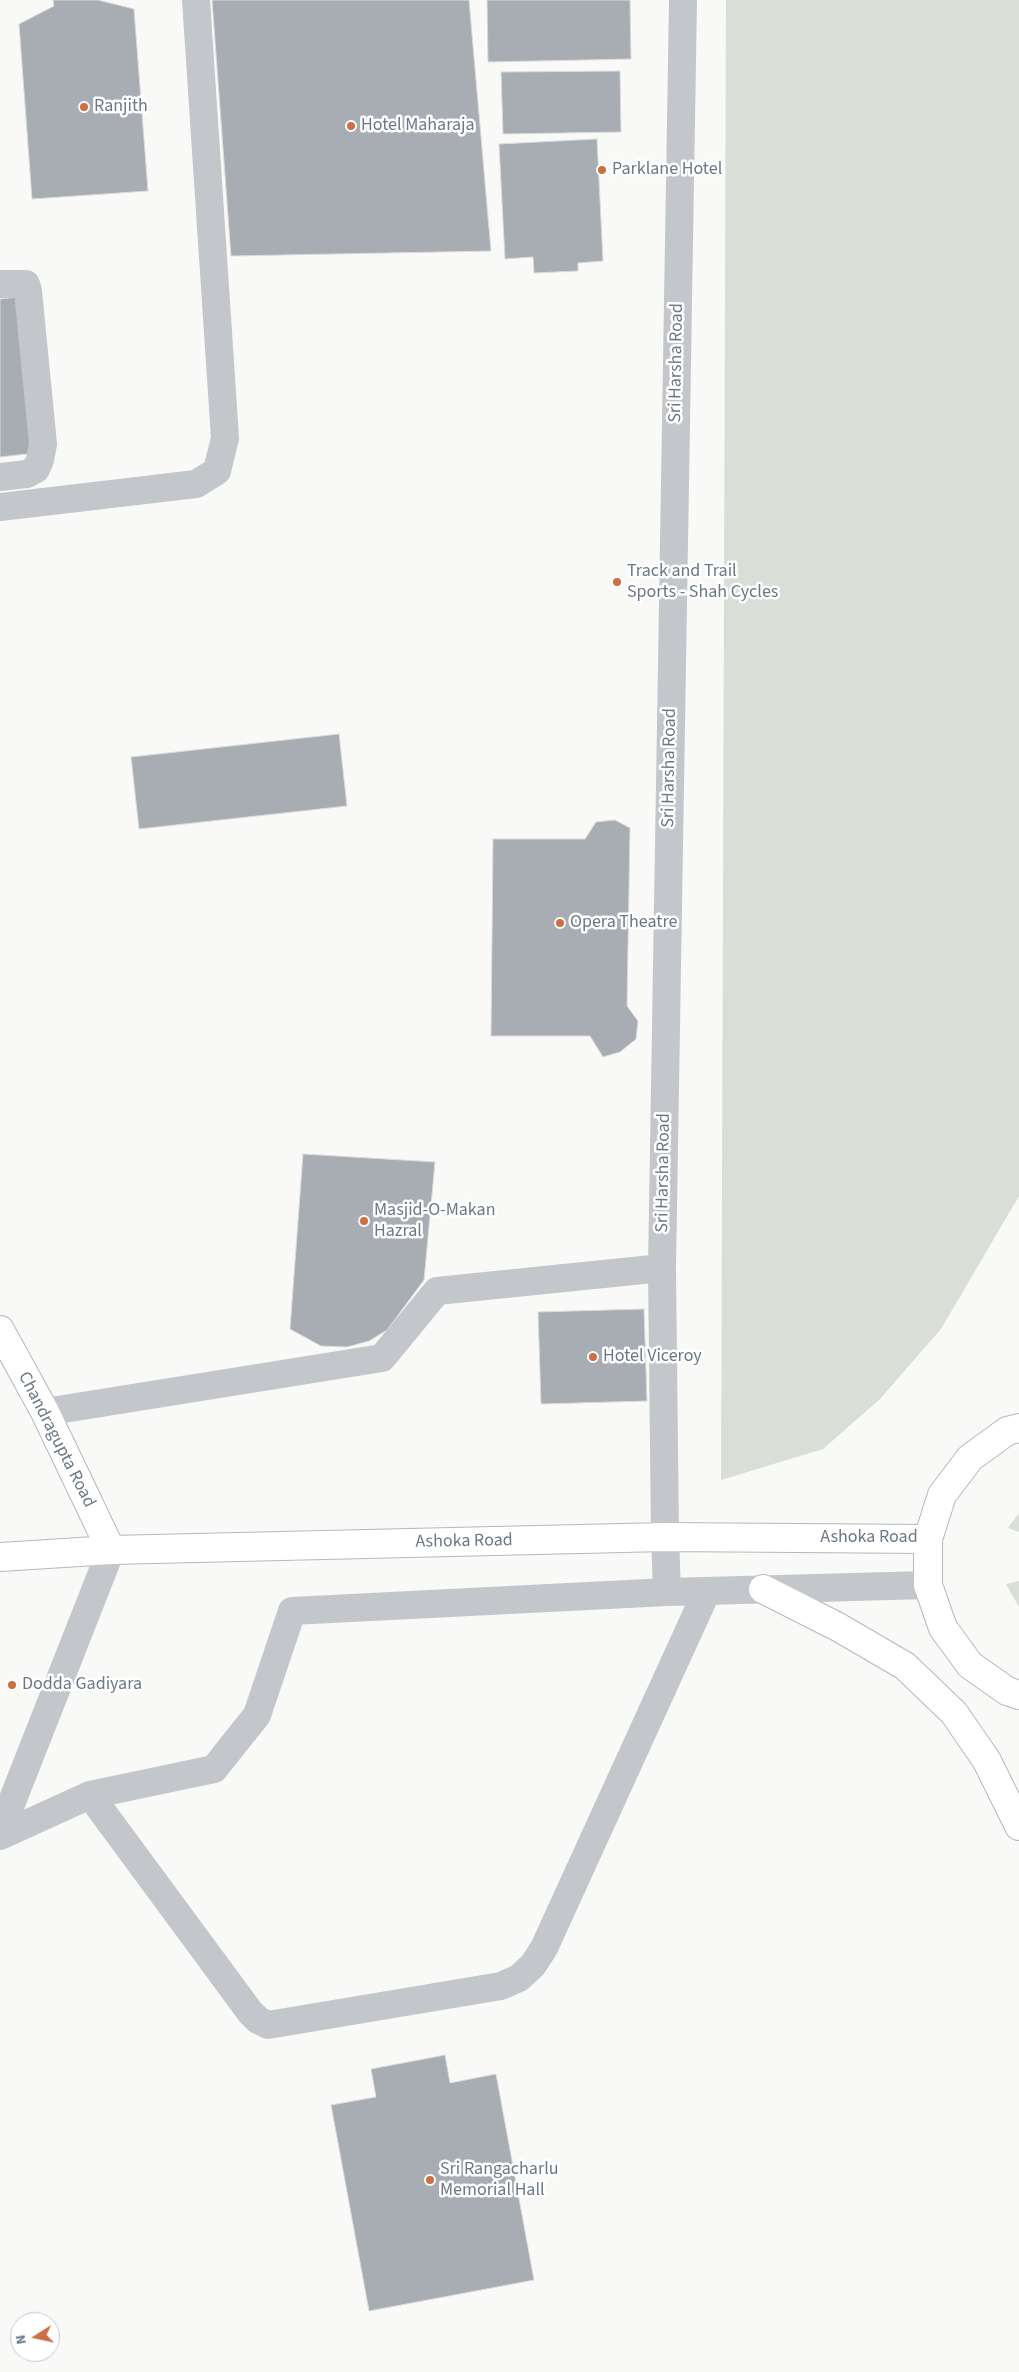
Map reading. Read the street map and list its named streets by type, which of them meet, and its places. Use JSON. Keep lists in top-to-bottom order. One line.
{"streets":{"main road":["Chandragupta Road","Ashoka Road"],"street":["Sri Harsha Road"]},"crossings":[["Sri Harsha Road","Ashoka Road"],["Chandragupta Road","Ashoka Road"]],"places":["Ranjith","Hotel Maharaja","Parklane Hotel","Track and Trail Sports - Shah Cycles","Opera Theatre","Masjid-O-Makan Hazral","Hotel Viceroy","Dodda Gadiyara","Sri Rangacharlu Memorial Hall"],"north":"left"}
